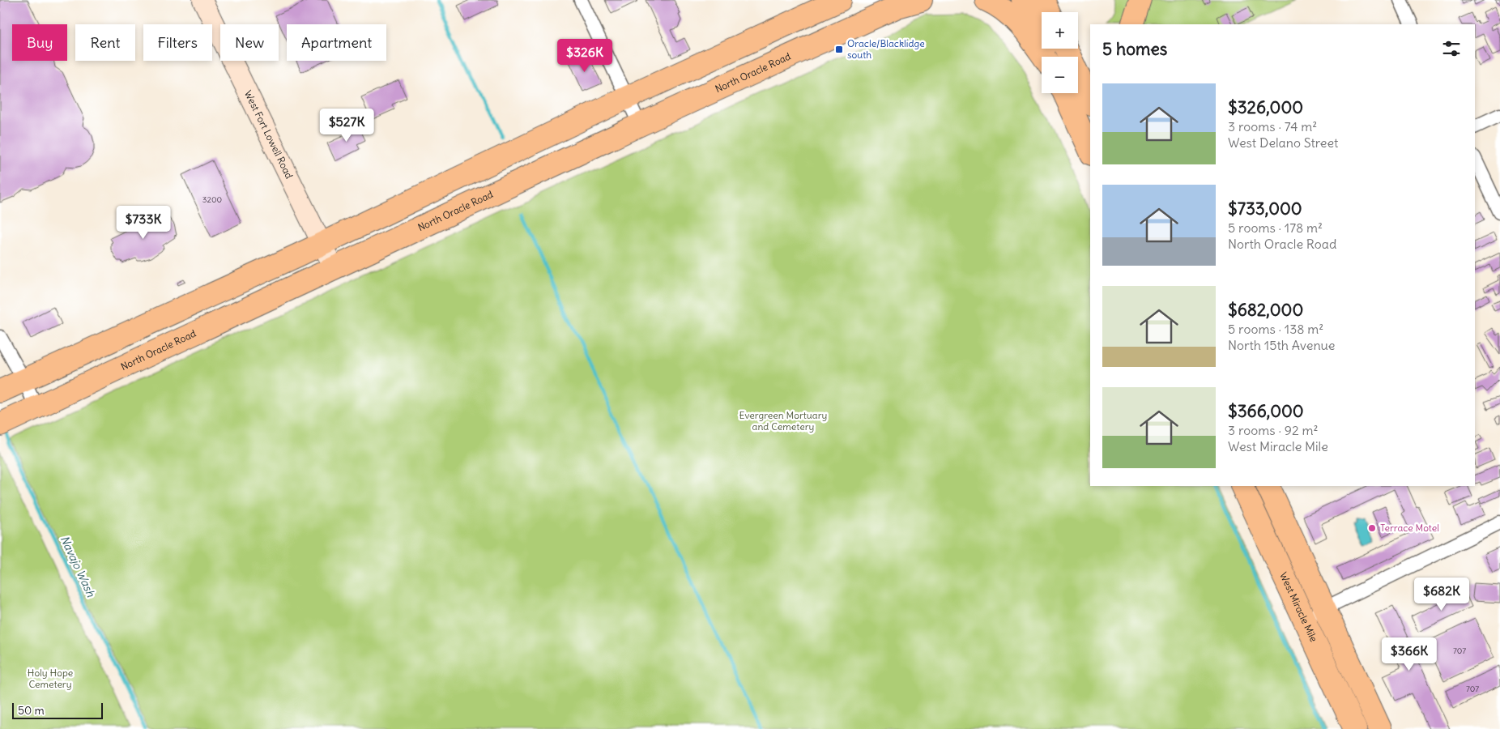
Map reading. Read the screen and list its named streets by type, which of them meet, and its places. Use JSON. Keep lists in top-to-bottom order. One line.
{"streets":{"highway":["North Oracle Road","West Miracle Mile"],"main road":["West Fort Lowell Road"]},"crossings":[["North Oracle Road","West Fort Lowell Road"]],"water":["Navajo Wash"],"parks":["Evergreen Mortuary and Cemetery","Holy Hope Cemetery"],"places":{"transit":["Oracle/Blacklidge south"],"other":["Terrace Motel"]},"house_numbers":["3200","707","707"],"scale_bar":"50 m","page":{"map_buttons":["+","−"],"chip":["Buy","Rent","Filters","New","Apartment"],"heading":"5 homes","price":["$326K","$527K","$733K","$682K","$366K"],"list":[{"name":"$326,000","note":"3 rooms · 74 m² · West Delano Street"},{"name":"$733,000","note":"5 rooms · 178 m² · North Oracle Road"},{"name":"$682,000","note":"5 rooms · 138 m² · North 15th Avenue"},{"name":"$366,000","note":"3 rooms · 92 m² · West Miracle Mile"}],"scale":"50 m"}}
